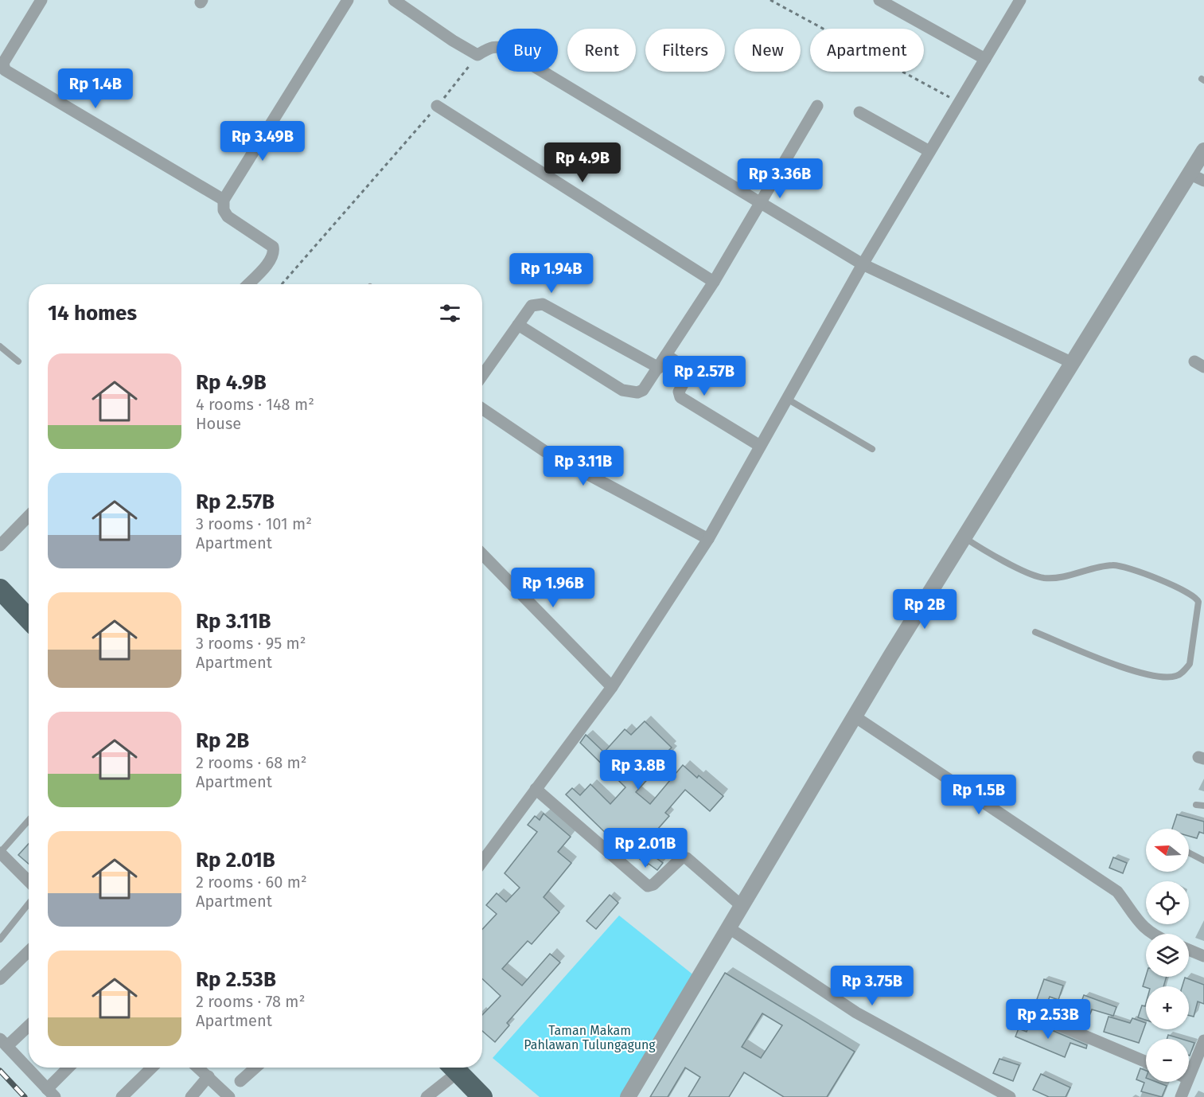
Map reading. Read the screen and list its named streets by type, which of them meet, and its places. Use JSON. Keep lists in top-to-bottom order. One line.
{"parks":["Taman Makam Pahlawan Tulungagung"],"north":"left","page":{"chip":["Buy","Rent","Filters","New","Apartment"],"price":["Rp 1.4B","Rp 3.49B","Rp 4.9B","Rp 3.36B","Rp 1.94B","Rp 2.57B","Rp 3.11B","Rp 1.96B","Rp 2B","Rp 3.8B","Rp 1.5B","Rp 2.01B","Rp 3.75B","Rp 2.53B"],"heading":"14 homes","list":[{"name":"Rp 4.9B","note":"4 rooms · 148 m² · House"},{"name":"Rp 2.57B","note":"3 rooms · 101 m² · Apartment"},{"name":"Rp 3.11B","note":"3 rooms · 95 m² · Apartment"},{"name":"Rp 2B","note":"2 rooms · 68 m² · Apartment"},{"name":"Rp 2.01B","note":"2 rooms · 60 m² · Apartment"},{"name":"Rp 2.53B","note":"2 rooms · 78 m² · Apartment"}],"map_buttons":["+","−"]}}
